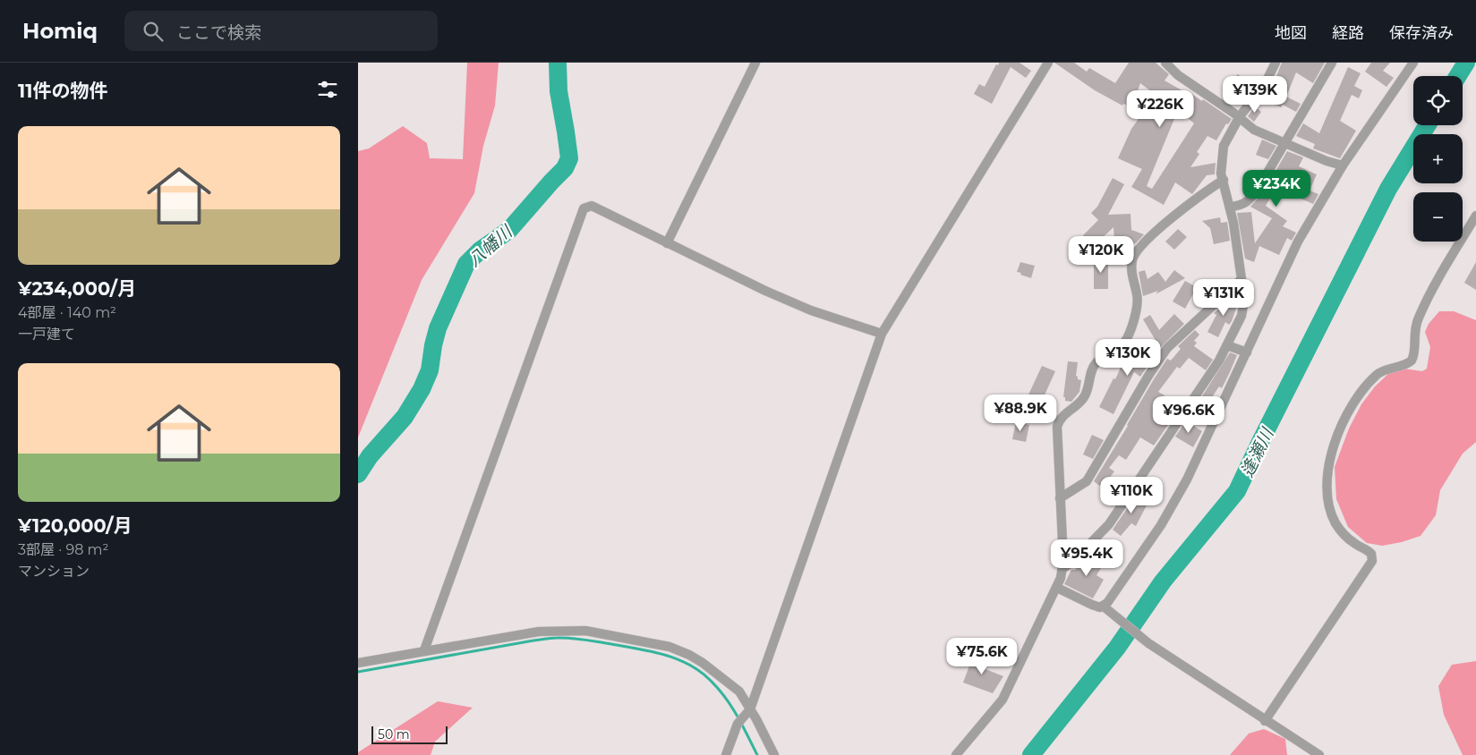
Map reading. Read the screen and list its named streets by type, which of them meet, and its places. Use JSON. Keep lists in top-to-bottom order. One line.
{"water":["八幡川","逢瀬川"],"scale_bar":"50 m","page":{"header":"Homiq","search":"ここで検索","nav":["地図","経路","保存済み"],"heading":"11件の物件","map_buttons":["+","−"],"price":["¥139K","¥226K","¥234K","¥120K","¥131K","¥130K","¥88.9K","¥96.6K","¥110K","¥95.4K","¥75.6K"],"list":[{"name":"¥234,000/月","note":"4部屋 · 140 m² · 一戸建て"},{"name":"¥120,000/月","note":"3部屋 · 98 m² · マンション"}],"scale":"50 m"}}
